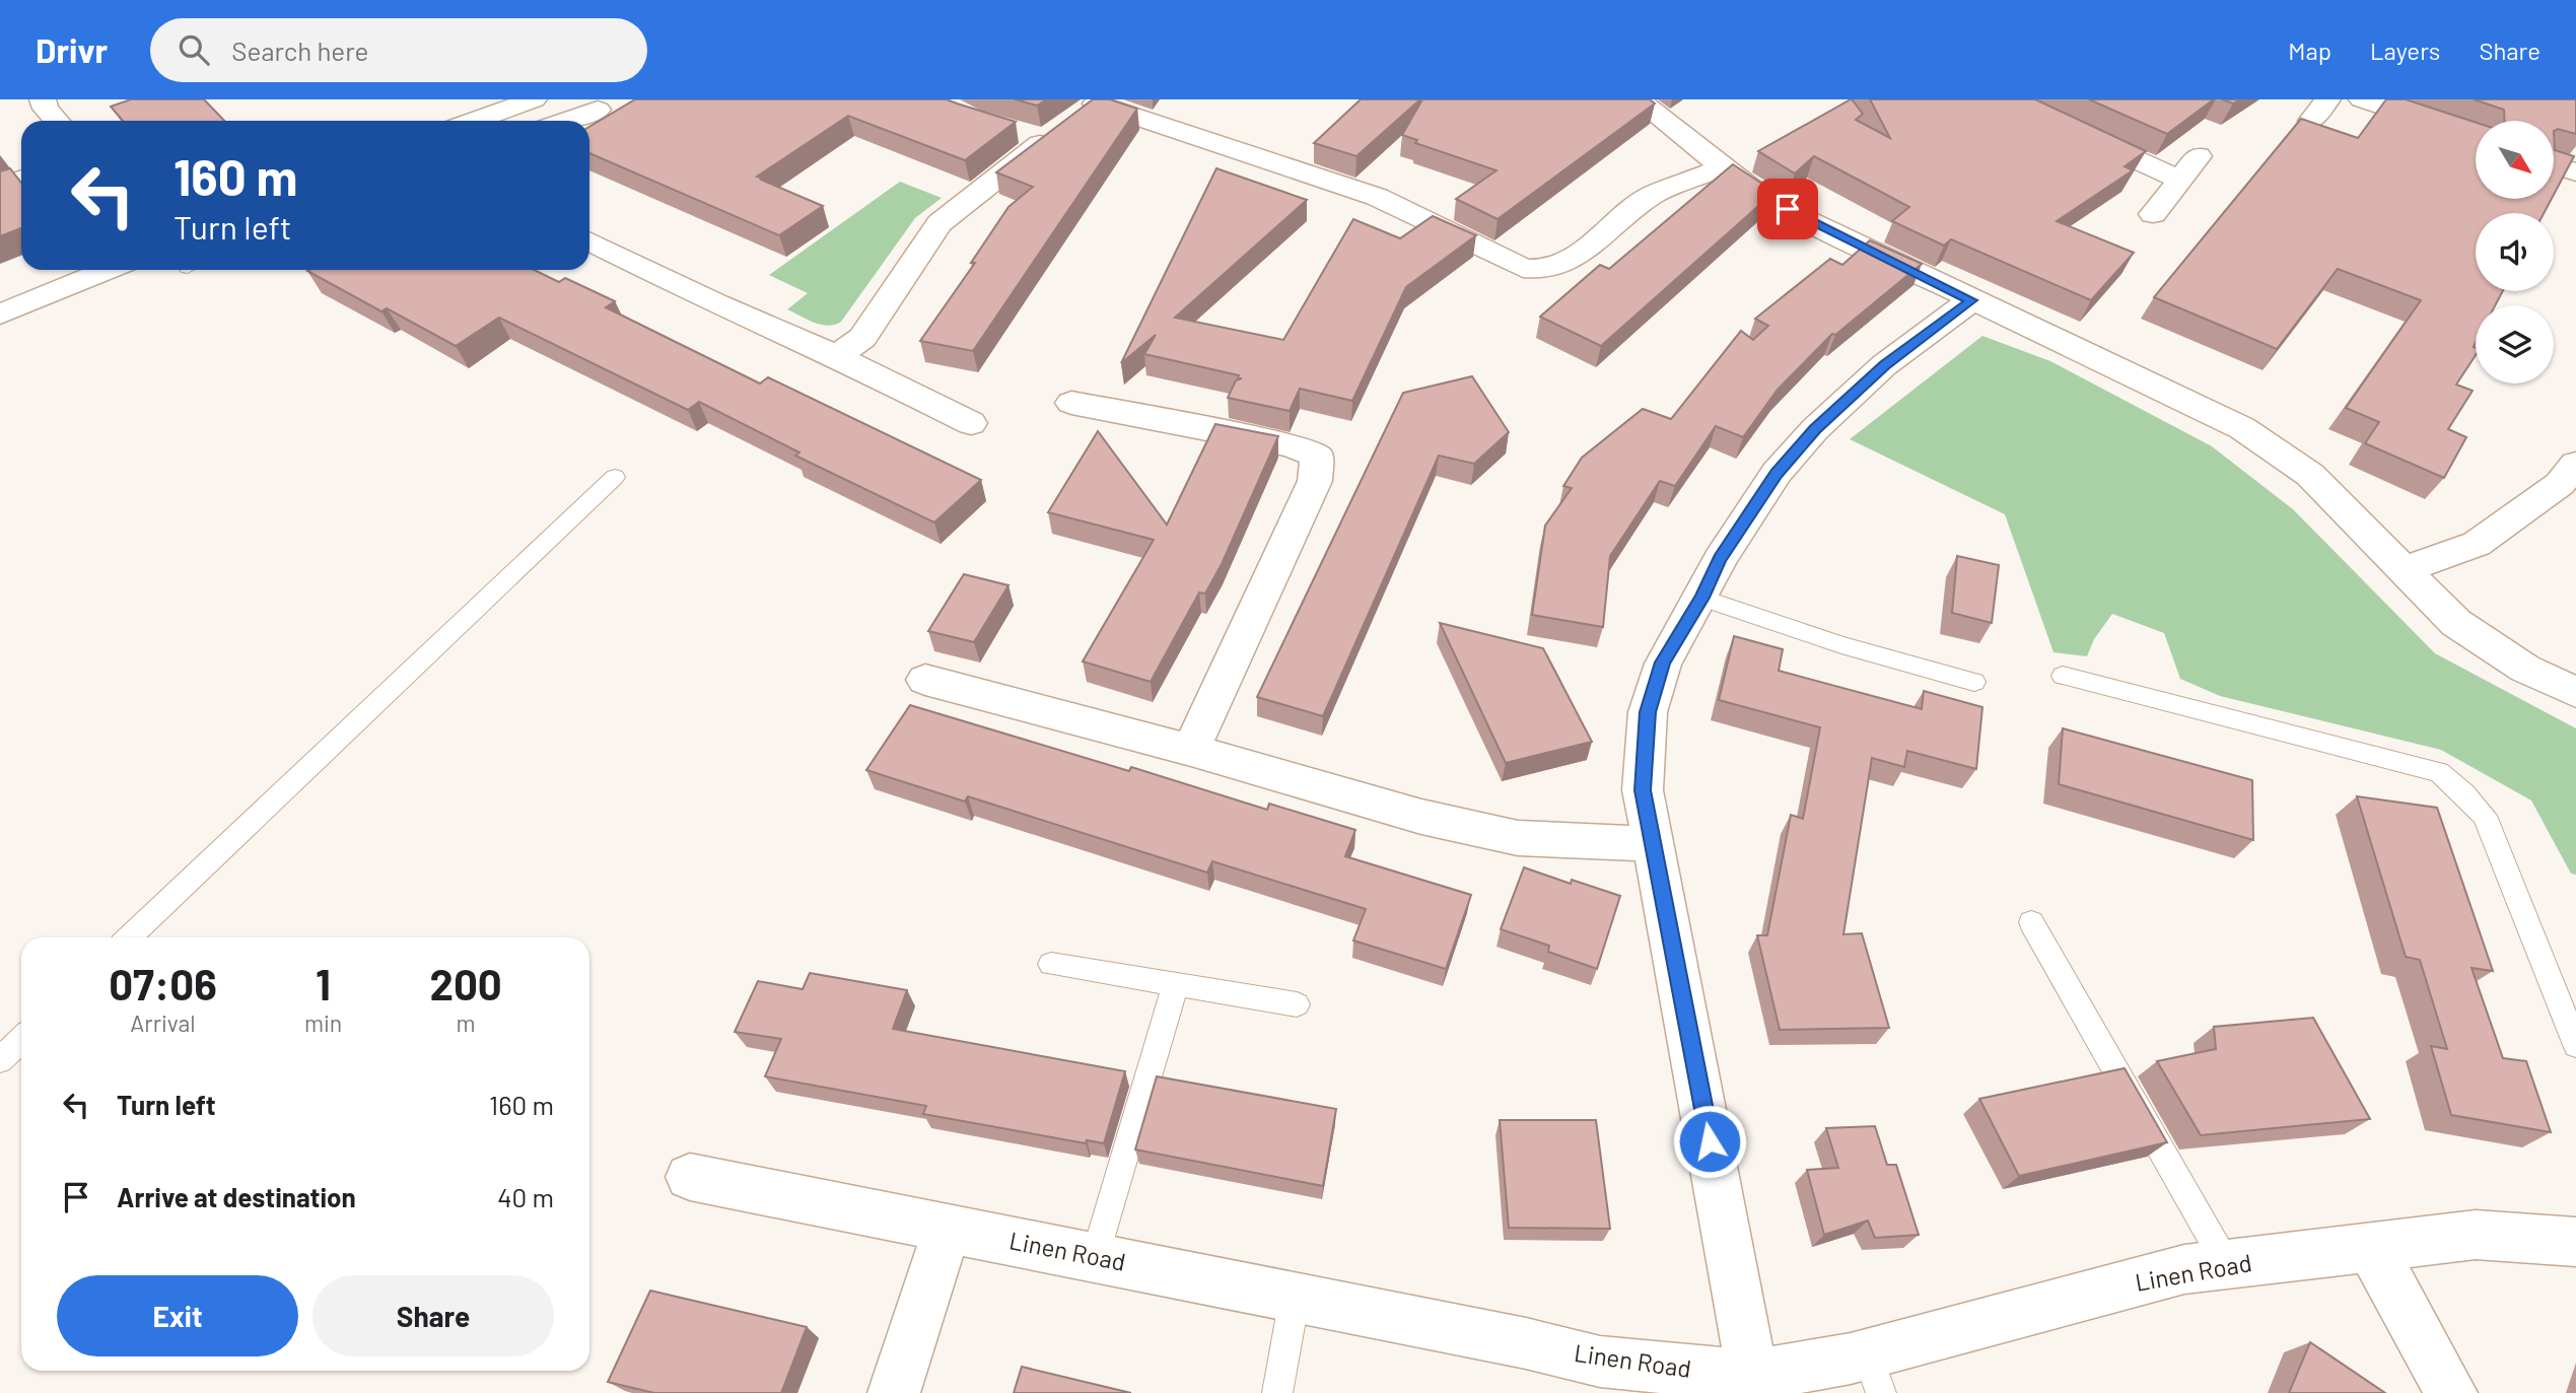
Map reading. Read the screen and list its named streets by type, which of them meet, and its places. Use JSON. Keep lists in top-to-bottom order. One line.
{"streets":{"street":["Linen Road"]},"north":"bottom right","page":{"header":"Drivr","search":"Search here","nav":["Map","Layers","Share"],"turn":["160 m","Turn left"],"eta":["07:06","Arrival","1","min","200","m"],"list":[{"name":"Turn left","value":"160 m"},{"name":"Arrive at destination","value":"40 m"}],"buttons":["Exit","Share"]}}
